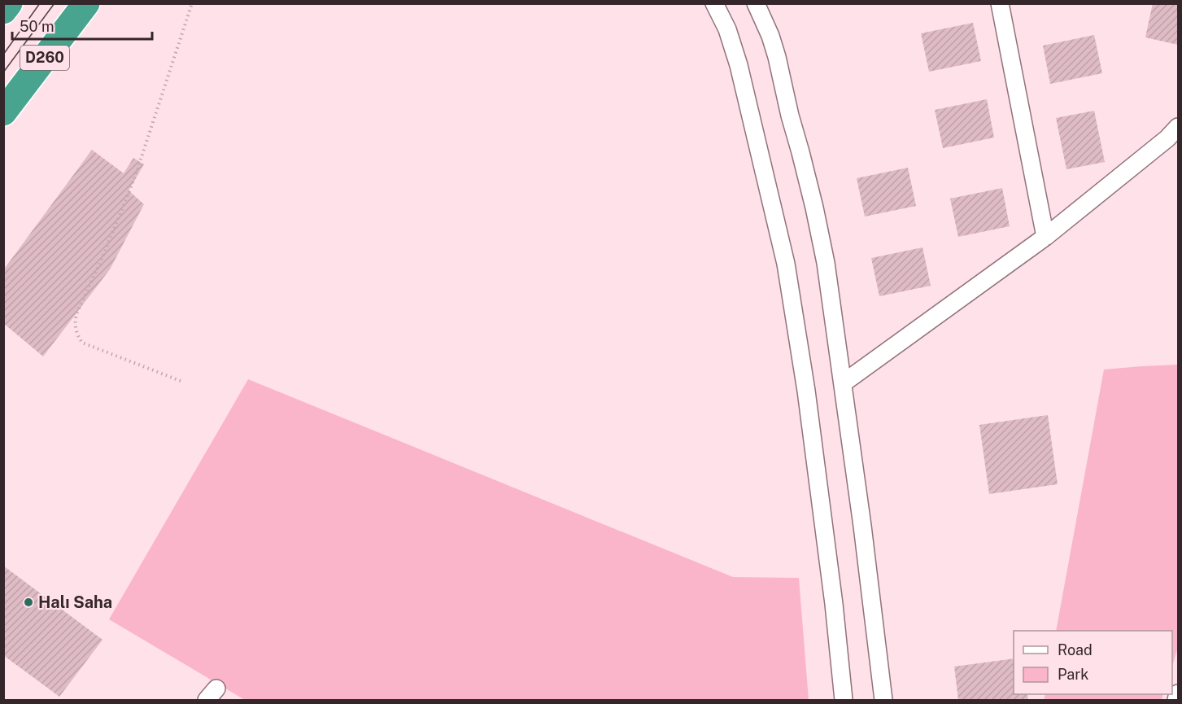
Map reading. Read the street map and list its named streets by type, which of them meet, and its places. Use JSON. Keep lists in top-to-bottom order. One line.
{"streets":{"highway":["D260"]},"places":["Halı Saha"],"legend":["Road","Park"],"scale_bar":"50 m"}
